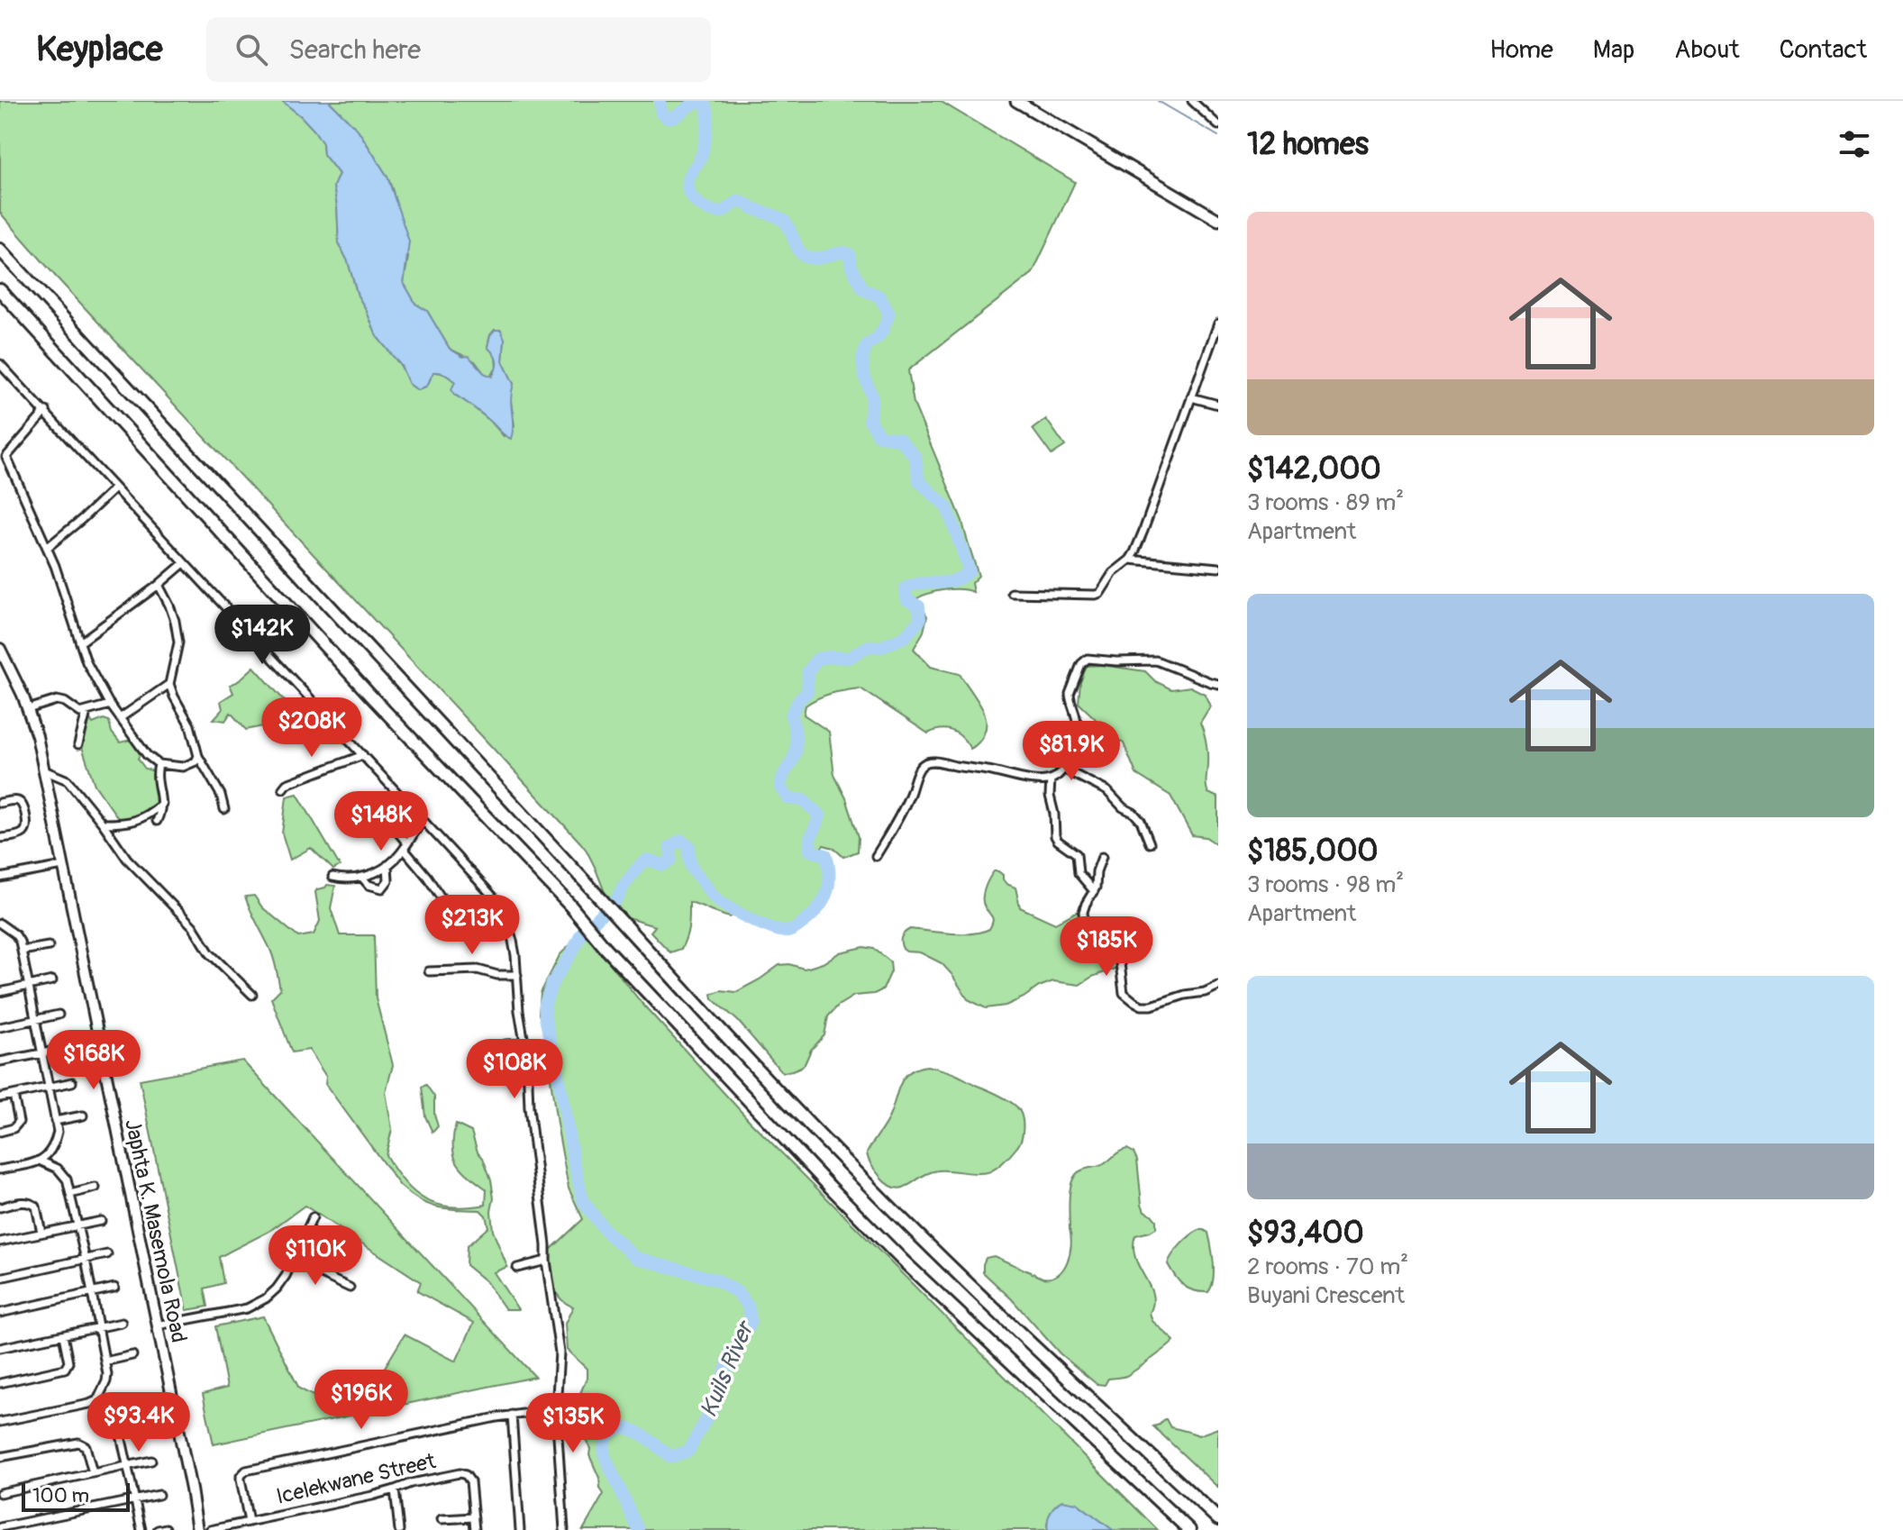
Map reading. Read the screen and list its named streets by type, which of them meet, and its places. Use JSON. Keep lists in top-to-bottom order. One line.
{"streets":{"main road":["Japhta K. Masemola Road"],"street":["Icelekwane Street"]},"water":["Kuils River"],"scale_bar":"100 m","page":{"header":"Keyplace","search":"Search here","nav":["Home","Map","About","Contact"],"heading":"12 homes","list":[{"name":"$142,000","note":"3 rooms · 89 m² · Apartment"},{"name":"$185,000","note":"3 rooms · 98 m² · Apartment"},{"name":"$93,400","note":"2 rooms · 70 m² · Buyani Crescent"}],"price":["$142K","$208K","$81.9K","$148K","$213K","$185K","$168K","$108K","$110K","$196K","$93.4K","$135K"],"scale":"100 m"}}
